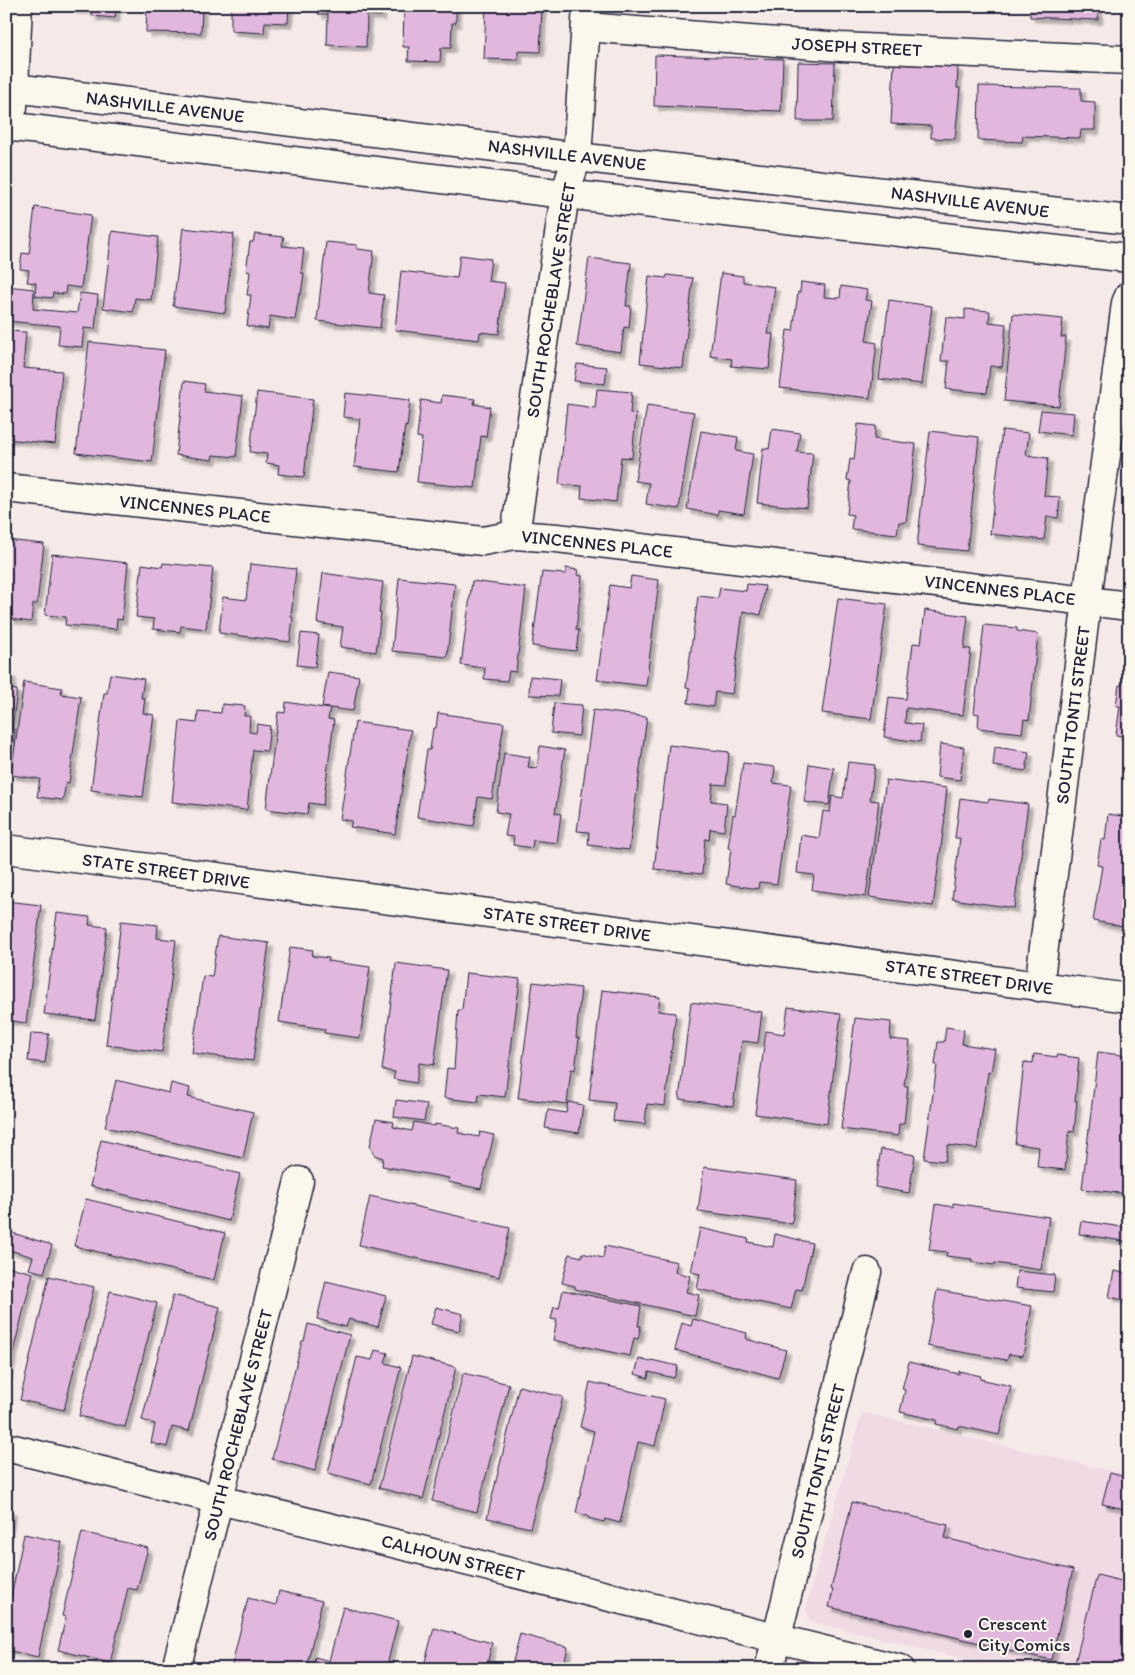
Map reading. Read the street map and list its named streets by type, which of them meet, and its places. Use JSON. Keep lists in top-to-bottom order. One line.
{"streets":{"street":["JOSEPH STREET","NASHVILLE AVENUE","SOUTH ROCHEBLAVE STREET","VINCENNES PLACE","SOUTH TONTI STREET","STATE STREET DRIVE","CALHOUN STREET"]},"crossings":[["JOSEPH STREET","SOUTH ROCHEBLAVE STREET"],["NASHVILLE AVENUE","SOUTH ROCHEBLAVE STREET"],["SOUTH ROCHEBLAVE STREET","VINCENNES PLACE"],["SOUTH ROCHEBLAVE STREET","CALHOUN STREET"],["VINCENNES PLACE","SOUTH TONTI STREET"],["SOUTH TONTI STREET","STATE STREET DRIVE"],["SOUTH TONTI STREET","CALHOUN STREET"]],"places":["Crescent City Comics"]}
